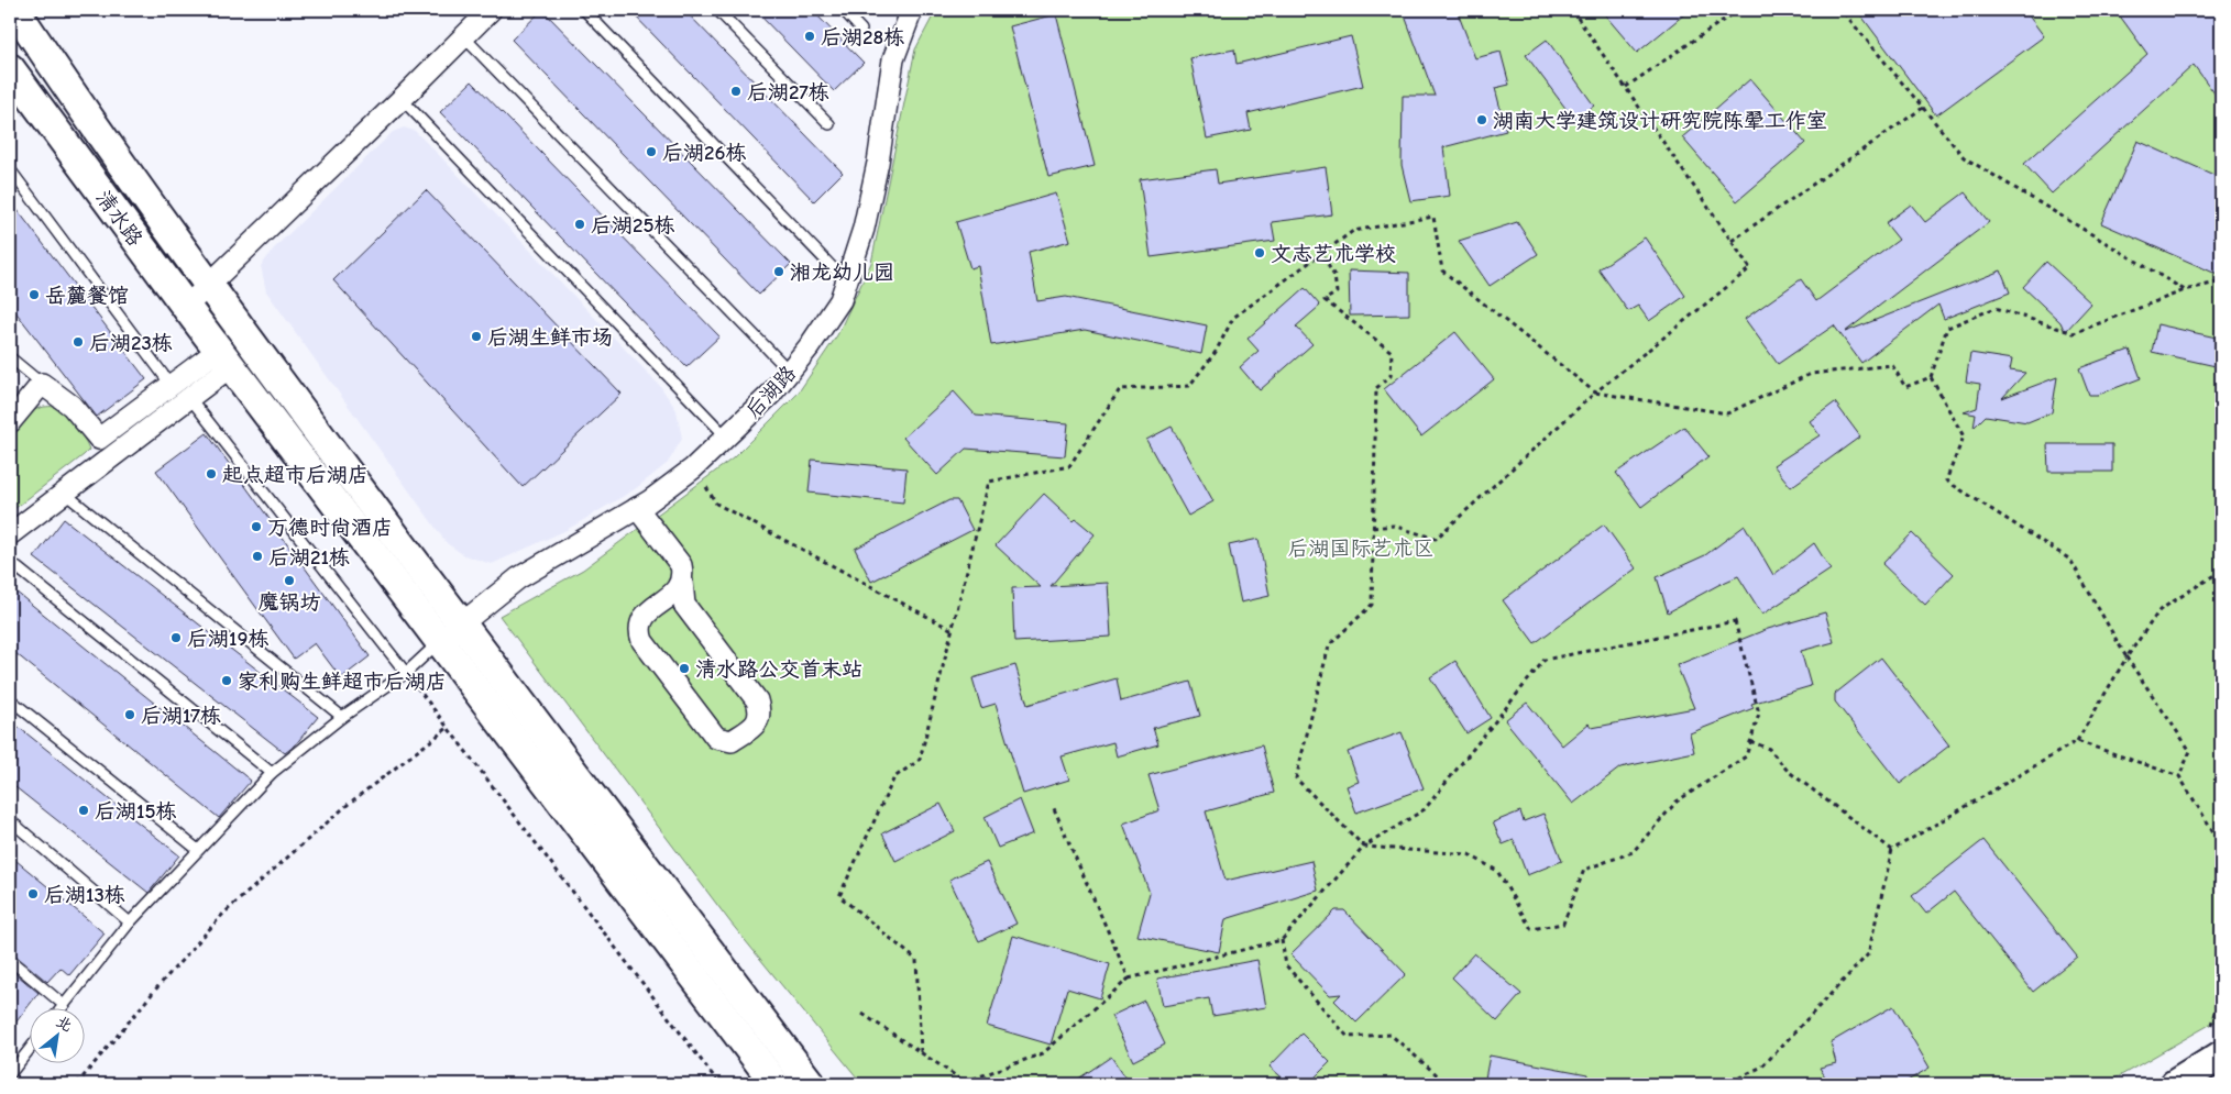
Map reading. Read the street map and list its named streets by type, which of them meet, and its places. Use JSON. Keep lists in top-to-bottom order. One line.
{"streets":{"main road":["清水路"],"street":["后湖路"]},"crossings":[["清水路","后湖路"]],"parks":["后湖国际艺术区"],"places":["后湖28栋","后湖27栋","湖南大学建筑设计研究院陈翚工作室","后湖26栋","后湖25栋","文志艺术学校","湘龙幼儿园","岳麓餐馆","后湖生鲜市场","后湖23栋","起点超市后湖店","万德时尚酒店","后湖21栋","魔锅坊","后湖19栋","清水路公交首末站","家利购生鲜超市后湖店","后湖17栋","后湖15栋","后湖13栋"],"north":"top right"}
